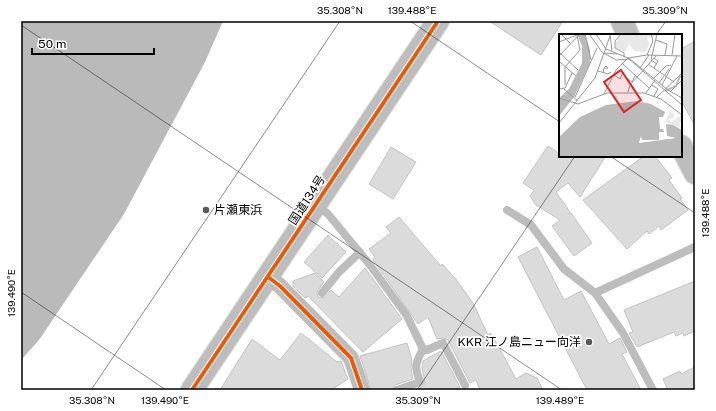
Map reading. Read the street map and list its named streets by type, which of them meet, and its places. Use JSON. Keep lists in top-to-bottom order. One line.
{"streets":{"highway":["国道134号"]},"places":["片瀬東浜","KKR 江ノ島ニュー向洋"],"scale_bar":"50 m","coordinates":["35.308°N","139.488°E","35.309°N","139.490°E","139.489°E"]}
